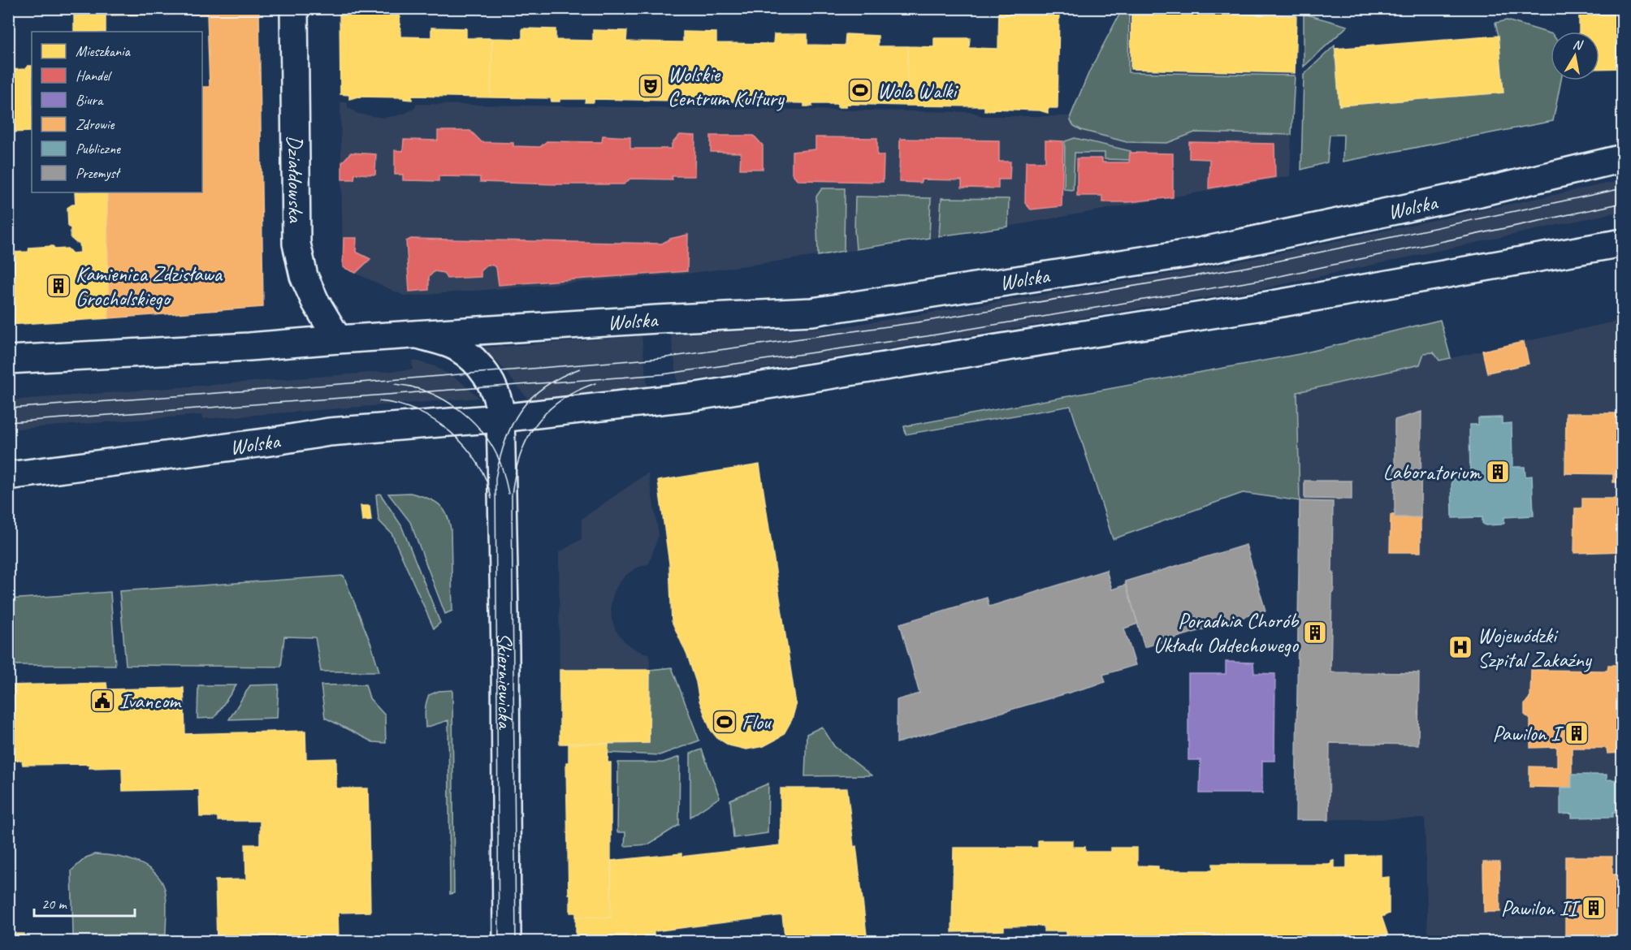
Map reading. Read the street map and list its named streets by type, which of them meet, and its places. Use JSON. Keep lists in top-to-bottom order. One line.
{"streets":{"main road":["Działdowska","Wolska","Skierniewicka"]},"crossings":[["Działdowska","Wolska"],["Wolska","Skierniewicka"]],"places":{"theatre":["Wolskie Centrum Kultury"],"sports":["Wola Walki","Flou"],"building":["Kamienica Zdzisława Grocholskiego","Laboratorium","Poradnia Chorób Układu Oddechowego","Pawilon I","Pawilon II"],"hospital":["Wojewódzki Szpital Zakaźny"],"public building":["Ivancom"]},"legend":["Mieszkania","Handel","Biura","Zdrowie","Publiczne","Przemysł"],"scale_bar":"20 m","north":"top"}
